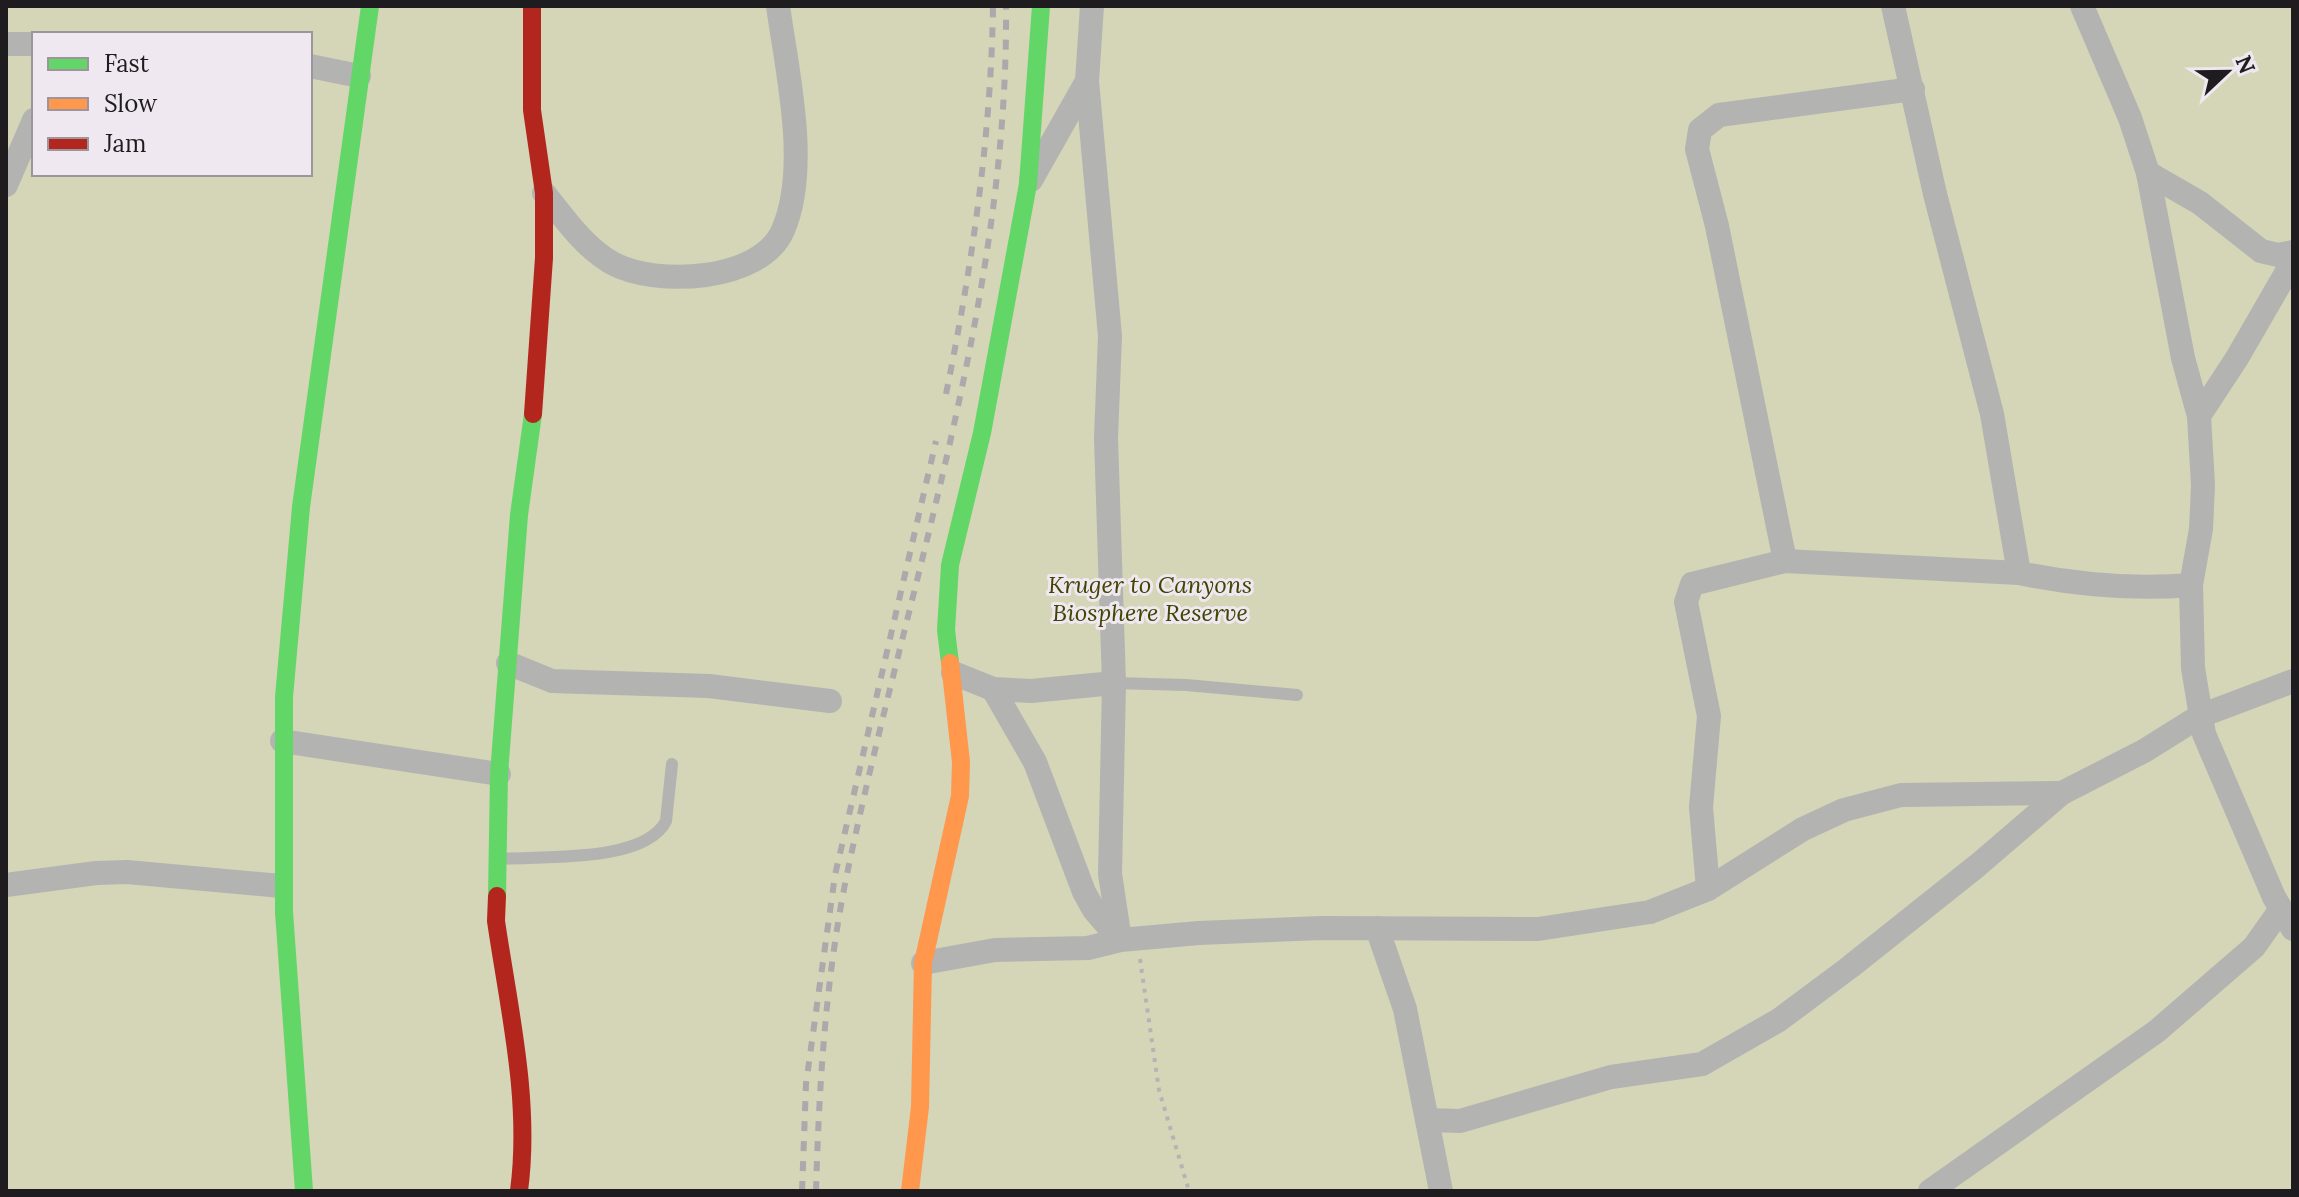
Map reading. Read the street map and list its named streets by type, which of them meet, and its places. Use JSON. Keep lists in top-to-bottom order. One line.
{"parks":["Kruger to Canyons Biosphere Reserve"],"legend":["Fast","Slow","Jam"],"north":"right"}
